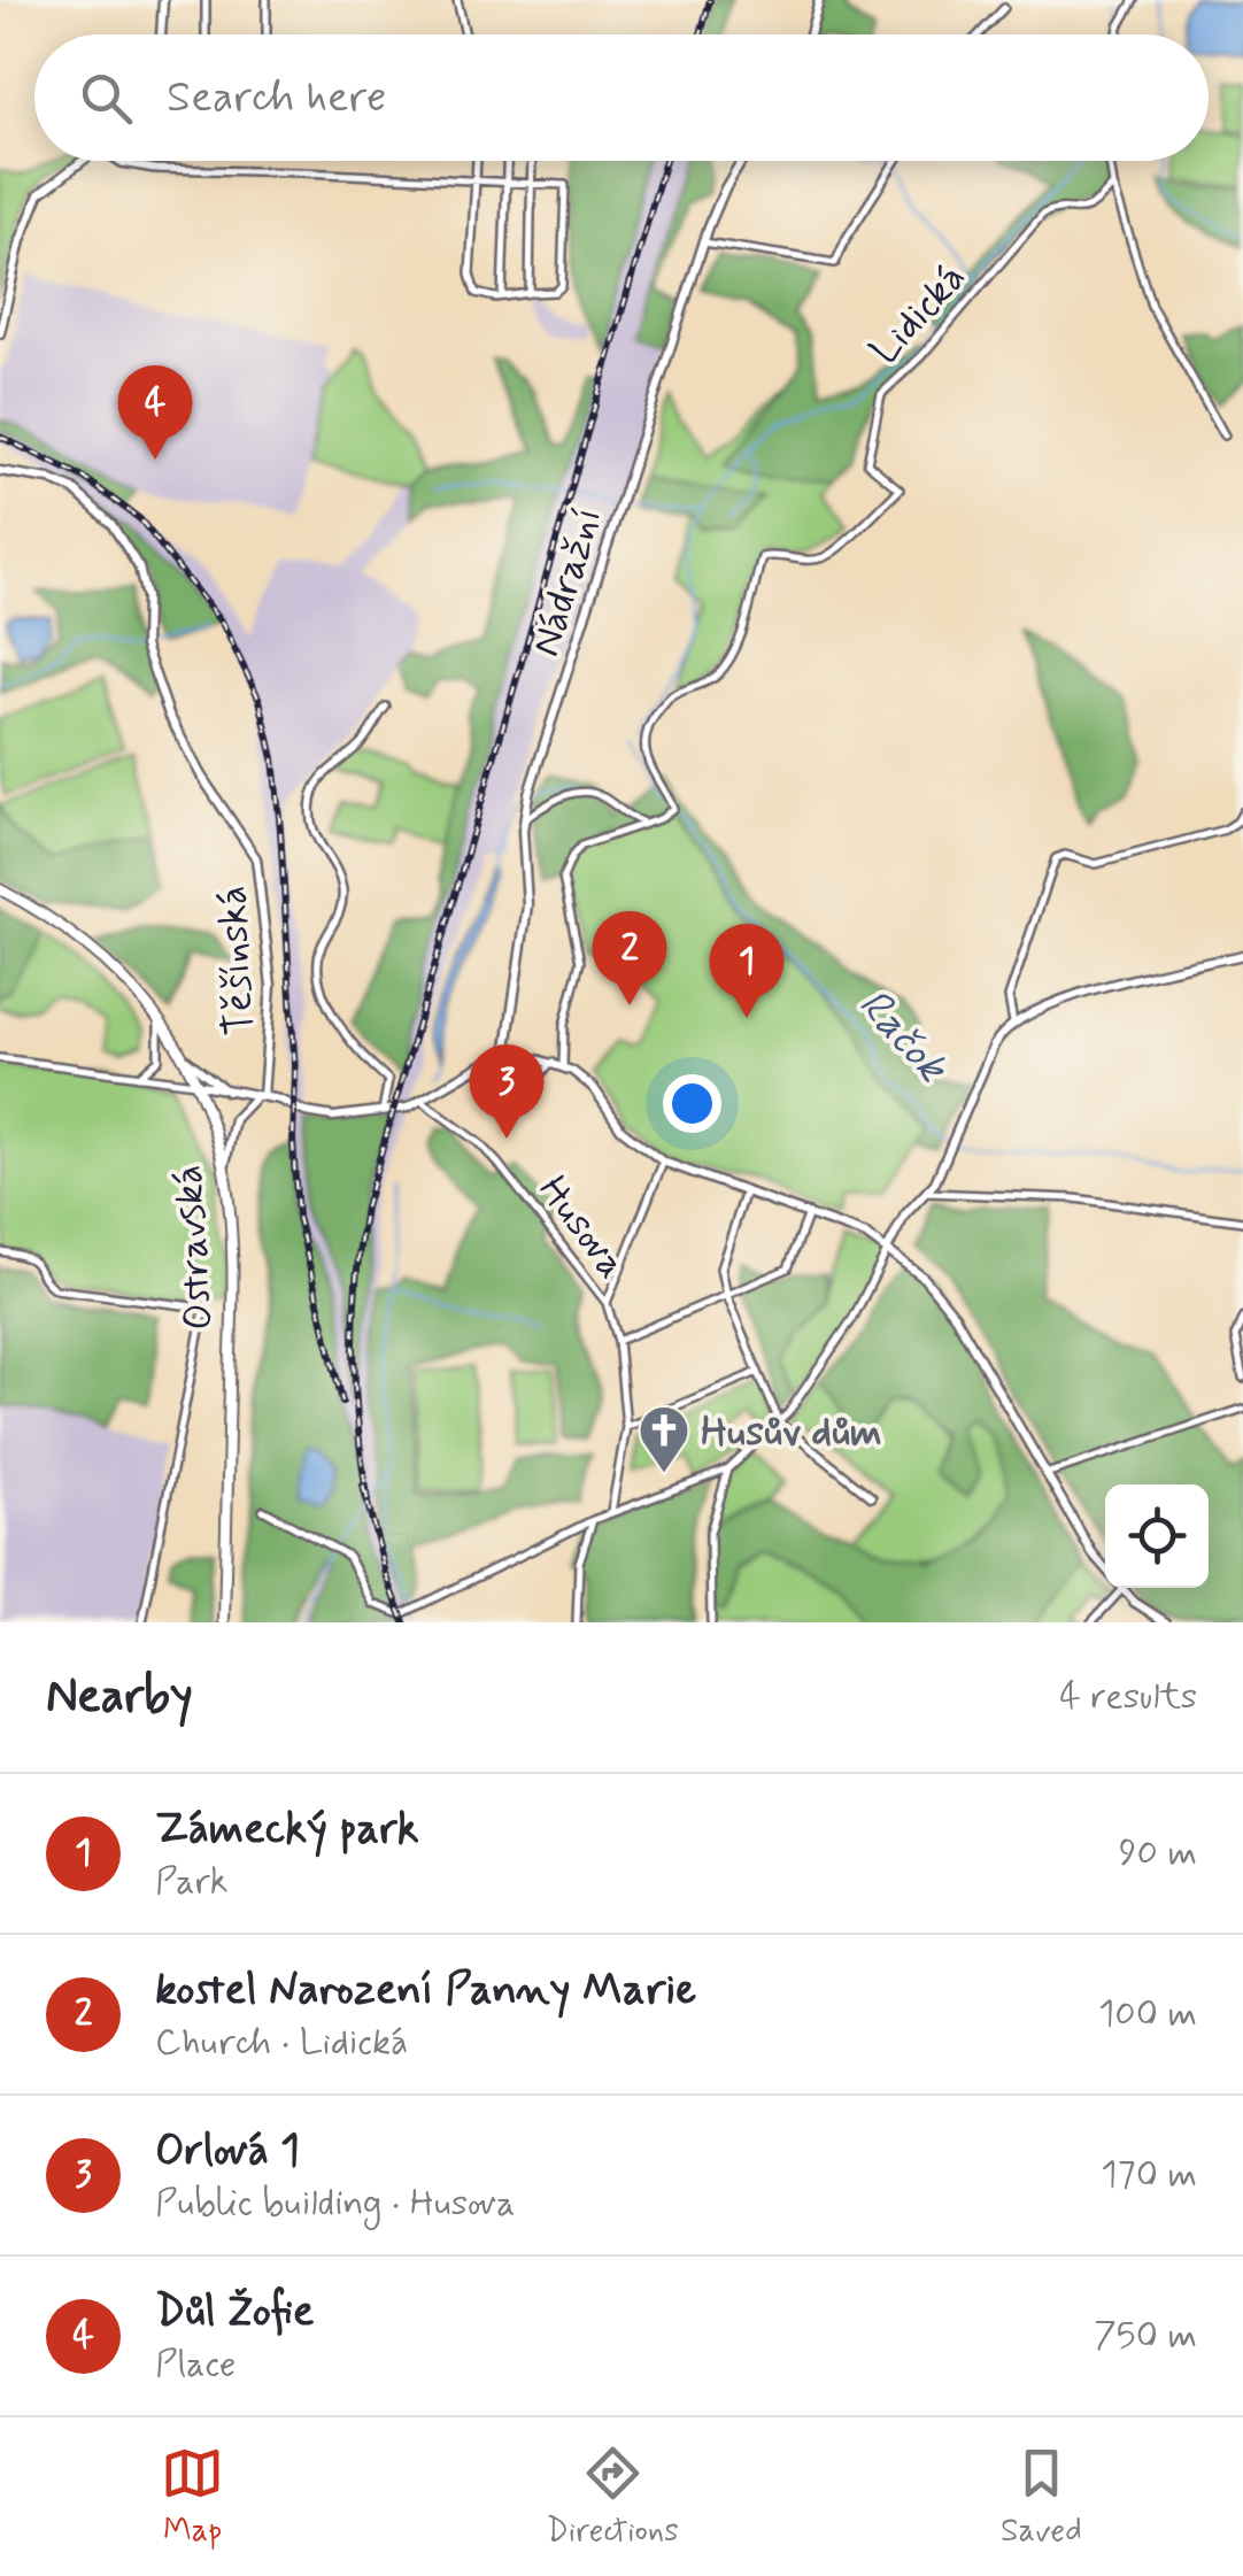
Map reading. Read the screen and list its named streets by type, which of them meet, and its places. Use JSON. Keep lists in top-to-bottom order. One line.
{"streets":{"main road":["Ostravská"],"street":["Lidická","Nádražní","Těšínská","Husova"]},"water":["Račok"],"places":{"church":["Husův dům"]},"page":{"search":"Search here","pins":["4","2","1","3"],"heading":["Nearby","4 results"],"list":[{"mark":"1","name":"Zámecký park","note":"Park","value":"90 m"},{"mark":"2","name":"kostel Narození Panny Marie","note":"Church · Lidická","value":"100 m"},{"mark":"3","name":"Orlová 1","note":"Public building · Husova","value":"170 m"},{"mark":"4","name":"Důl Žofie","note":"Place","value":"750 m"}],"nav":["Map","Directions","Saved"]}}
